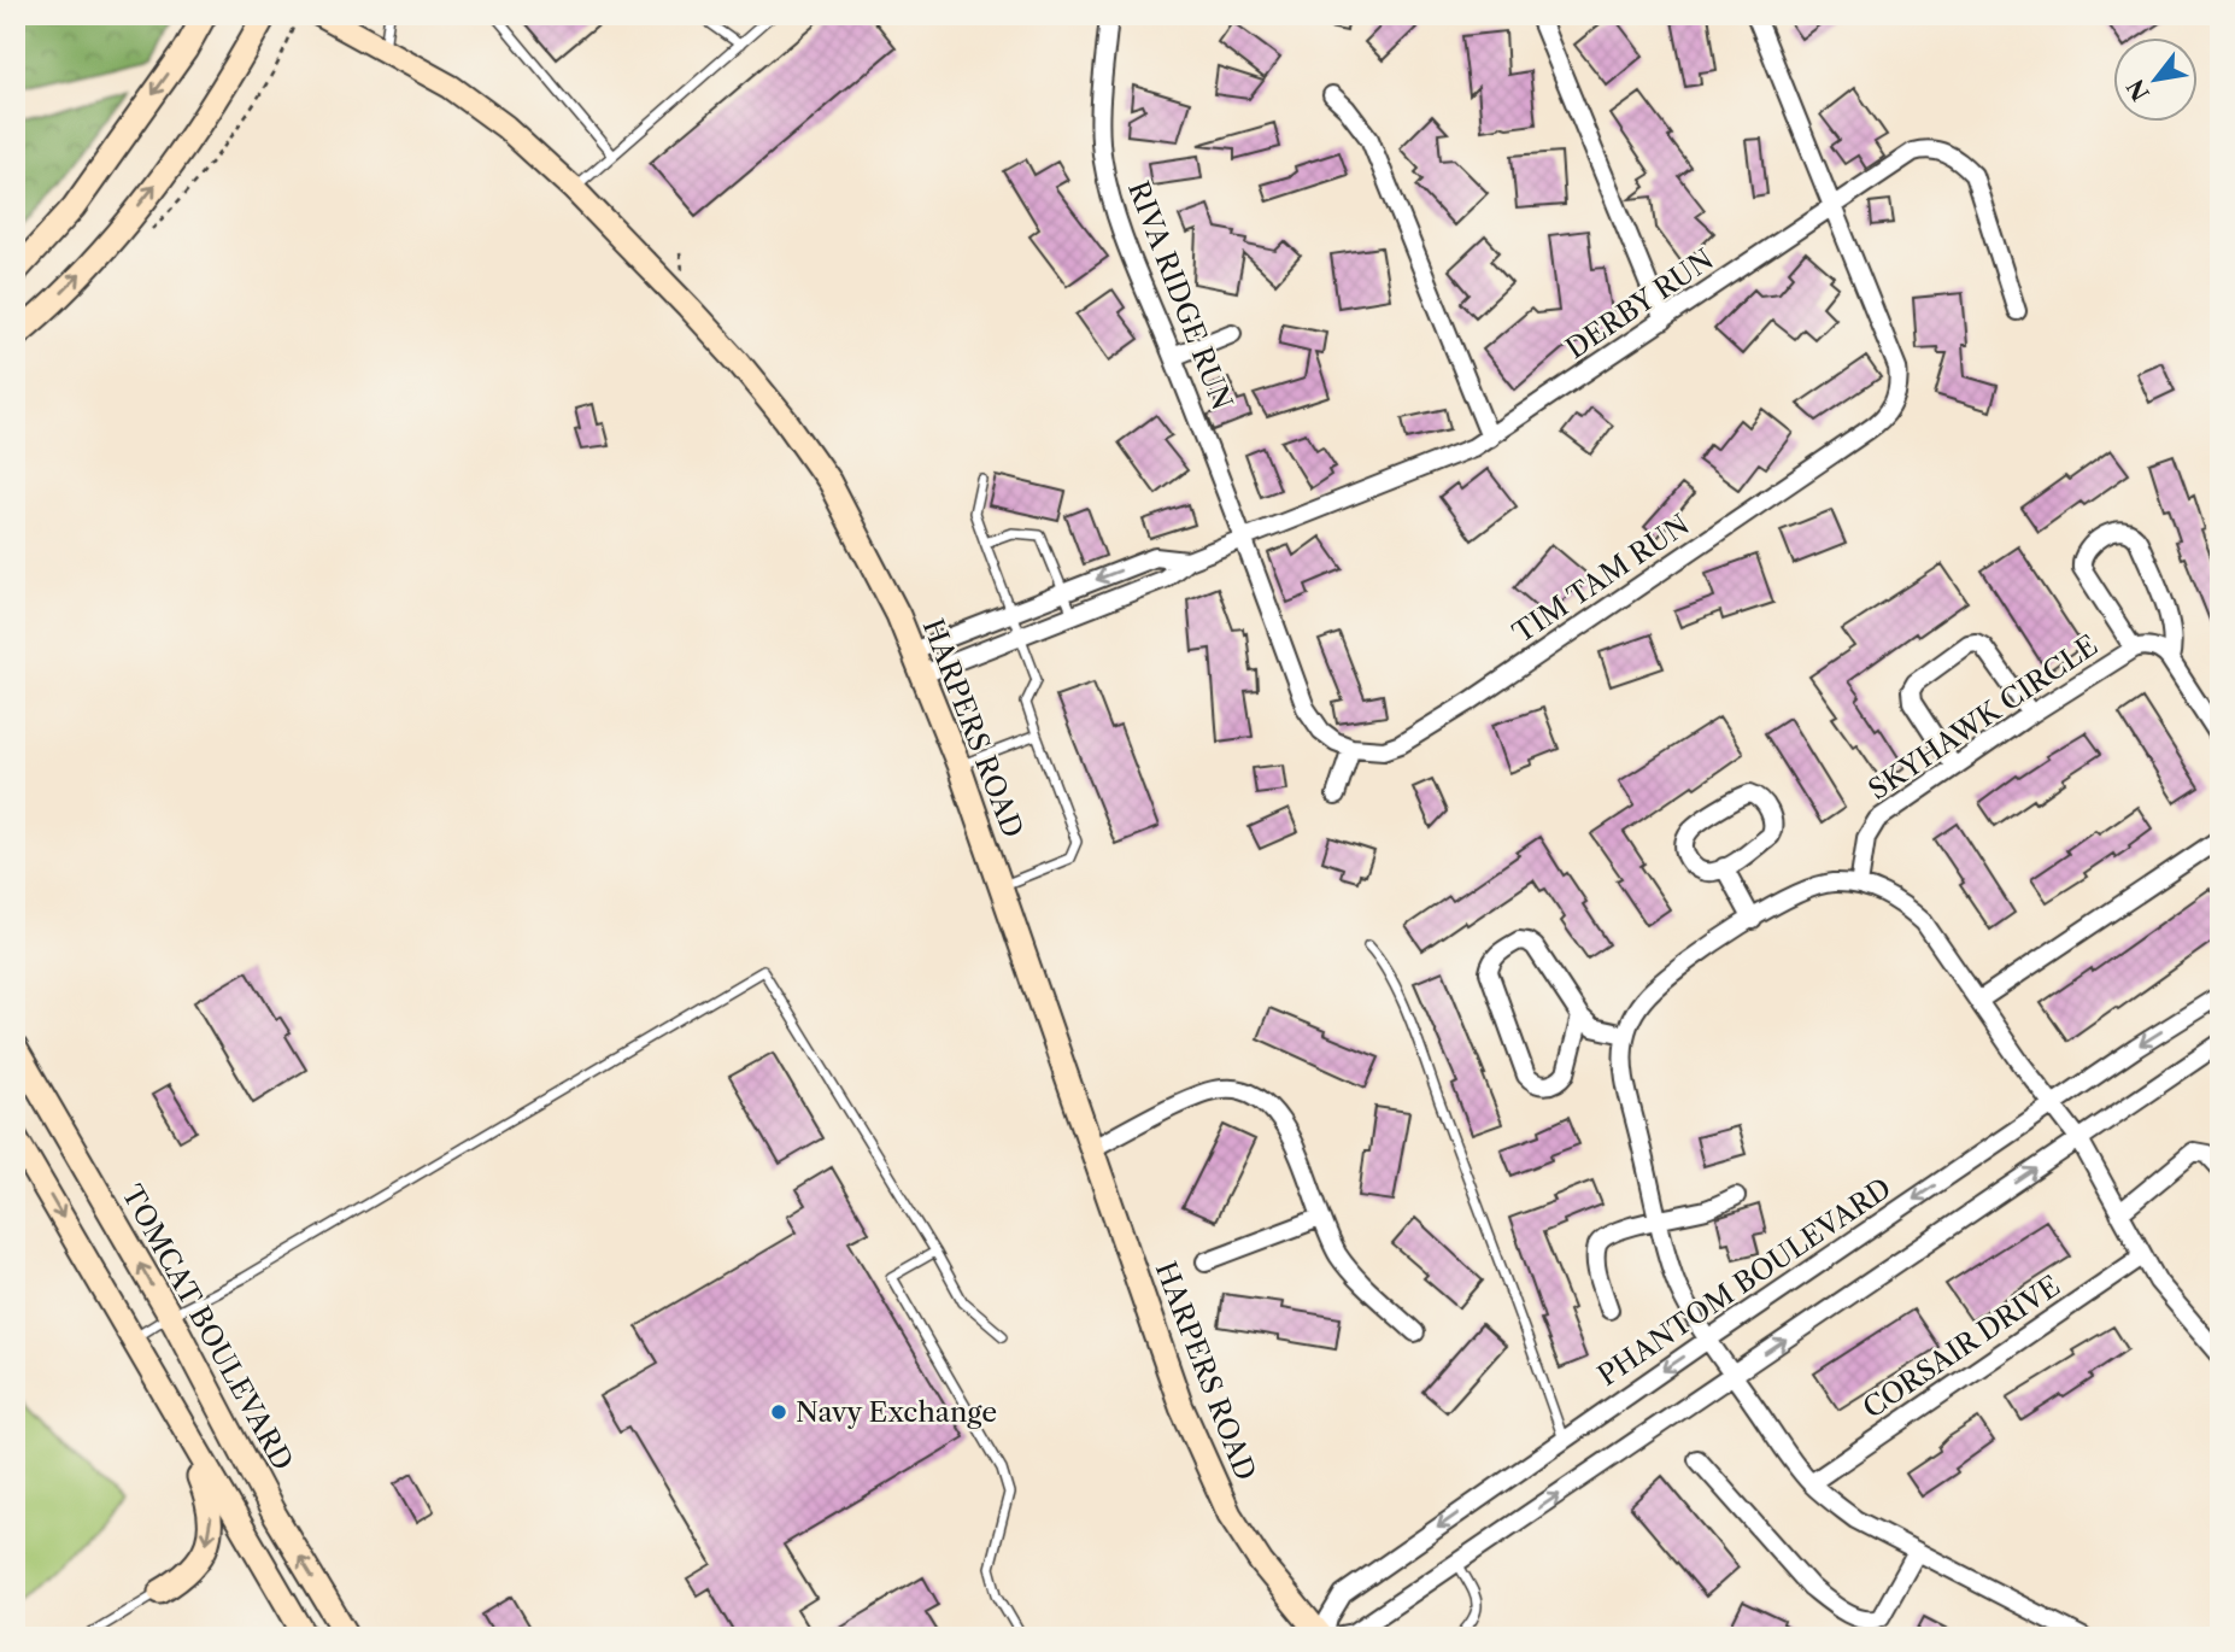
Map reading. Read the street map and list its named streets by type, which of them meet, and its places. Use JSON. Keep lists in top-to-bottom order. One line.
{"streets":{"main road":["HARPERS ROAD","TOMCAT BOULEVARD"],"street":["RIVA RIDGE RUN","DERBY RUN","TIM TAM RUN","SKYHAWK CIRCLE","PHANTOM BOULEVARD","CORSAIR DRIVE"]},"crossings":[["RIVA RIDGE RUN","DERBY RUN"],["DERBY RUN","TIM TAM RUN"],["DERBY RUN","HARPERS ROAD"],["HARPERS ROAD","PHANTOM BOULEVARD"]],"places":["Navy Exchange"],"north":"bottom left"}
